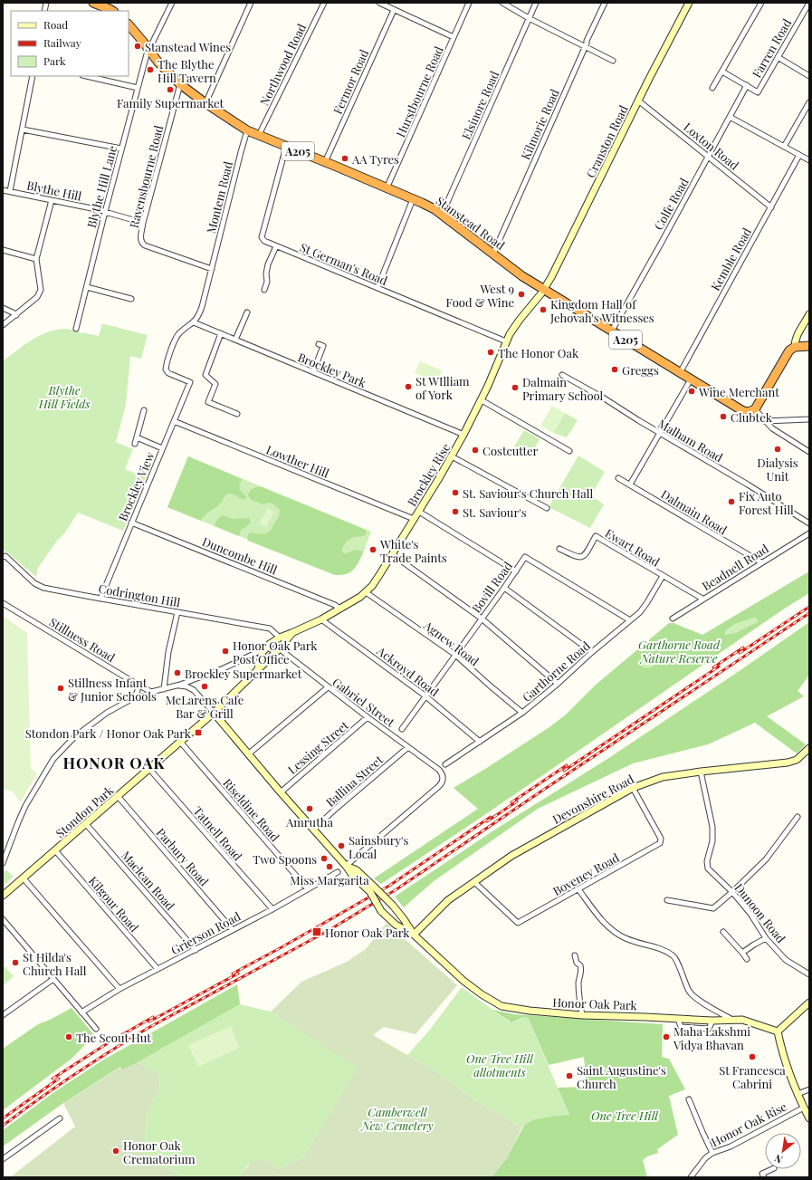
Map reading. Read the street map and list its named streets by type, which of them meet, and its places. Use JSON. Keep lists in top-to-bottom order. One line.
{"streets":{"highway":["A205","Stanstead Road"],"main road":["Cranston Road","Brockley Rise","Devonshire Road","Stondon Park","Honor Oak Park"],"street":["Farren Road","Northwood Road","Fermor Road","Hurstbourne Road","Elsinore Road","Kilmorie Road","Loxton Road","Ravensbourne Road","Blythe Hill Lane","Blythe Hill","Montem Road","Colfe Road","Kemble Road","St German's Road","Brockley Park","Malham Road","Lowther Hill","Brockley View","Dalmain Road","Ewart Road","Duncombe Hill","Beadnell Road","Bovill Road","Codrington Hill","Stillness Road","Agnew Road","Ackroyd Road","Garthorne Road","Gabriel Street","Lessing Street","Ballina Street","Riseldine Road","Tatnell Road","Parbury Road","Boveney Road","Maclean Road","Kilgour Road","Dunoon Road","Grierson Road","Honor Oak Rise"]},"crossings":[["Farren Road","Colfe Road"],["Northwood Road","Stanstead Road"],["Fermor Road","Stanstead Road"],["Hurstbourne Road","Stanstead Road"],["Elsinore Road","Stanstead Road"],["Kilmorie Road","Stanstead Road"],["Cranston Road","Loxton Road"],["Cranston Road","Stanstead Road"],["Cranston Road","Brockley Rise"],["Loxton Road","Colfe Road"],["Loxton Road","Kemble Road"],["Ravensbourne Road","Blythe Hill"],["Ravensbourne Road","Montem Road"],["Ravensbourne Road","Stanstead Road"],["Blythe Hill Lane","Blythe Hill"],["Blythe Hill Lane","Stanstead Road"],["Montem Road","Stanstead Road"],["Montem Road","Brockley Park"],["Montem Road","Brockley View"],["Colfe Road","Stanstead Road"],["Stanstead Road","Kemble Road"],["Stanstead Road","St German's Road"],["Stanstead Road","Brockley Rise"],["St German's Road","Brockley Rise"],["Brockley Park","Brockley Rise"],["Brockley Park","Brockley View"],["Lowther Hill","Brockley Rise"],["Lowther Hill","Brockley View"],["Brockley Rise","Duncombe Hill"],["Brockley Rise","Agnew Road"],["Brockley Rise","Ackroyd Road"],["Brockley Rise","Stondon Park"],["Brockley View","Duncombe Hill"],["Brockley View","Codrington Hill"],["Dalmain Road","Beadnell Road"],["Ewart Road","Beadnell Road"],["Ewart Road","Garthorne Road"],["Bovill Road","Agnew Road"],["Bovill Road","Ackroyd Road"],["Bovill Road","Garthorne Road"],["Agnew Road","Garthorne Road"],["Ackroyd Road","Garthorne Road"],["Gabriel Street","Lessing Street"],["Gabriel Street","Ballina Street"],["Gabriel Street","Stondon Park"],["Gabriel Street","Honor Oak Park"],["Lessing Street","Honor Oak Park"],["Ballina Street","Honor Oak Park"],["Devonshire Road","Boveney Road"],["Devonshire Road","Dunoon Road"],["Devonshire Road","Honor Oak Park"],["Riseldine Road","Stondon Park"],["Riseldine Road","Grierson Road"],["Stondon Park","Tatnell Road"],["Stondon Park","Parbury Road"],["Stondon Park","Maclean Road"],["Stondon Park","Kilgour Road"],["Stondon Park","Honor Oak Park"],["Tatnell Road","Grierson Road"],["Parbury Road","Grierson Road"],["Maclean Road","Grierson Road"],["Kilgour Road","Grierson Road"]],"districts":["HONOR OAK"],"parks":["Blythe Hill Fields","Garthorne Road Nature Reserve","One Tree Hill allotments","Camberwell New Cemetery","One Tree Hill"],"places":{"other":["Stanstead Wines","The Blythe Hill Tavern","Family Supermarket","AA Tyres","West 9 Food & Wine","Kingdom Hall of Jehovah's Witnesses","The Honor Oak","Greggs","St WIlliam of York","Dalmain Primary School","Wine Merchant","Clubtek","Dialysis Unit","Costcutter","St. Saviour's Church Hall","Fix Auto Forest Hill","St. Saviour's","White's Trade Paints","Honor Oak Park Post Office","Brockley Supermarket","McLarens Cafe Bar & Grill","Stillness Infant & Junior Schools","Amrutha","Sainsbury's Local","Two Spoons","Miss Margarita","St Hilda's Church Hall","The Scout Hut","Maha Lakshmi Vidya Bhavan","St Francesca Cabrini","Saint Augustine's Church","Honor Oak Crematorium"],"transit":["Stondon Park / Honor Oak Park","Honor Oak Park"]},"legend":["Road","Railway","Park"],"north":"bottom left"}
